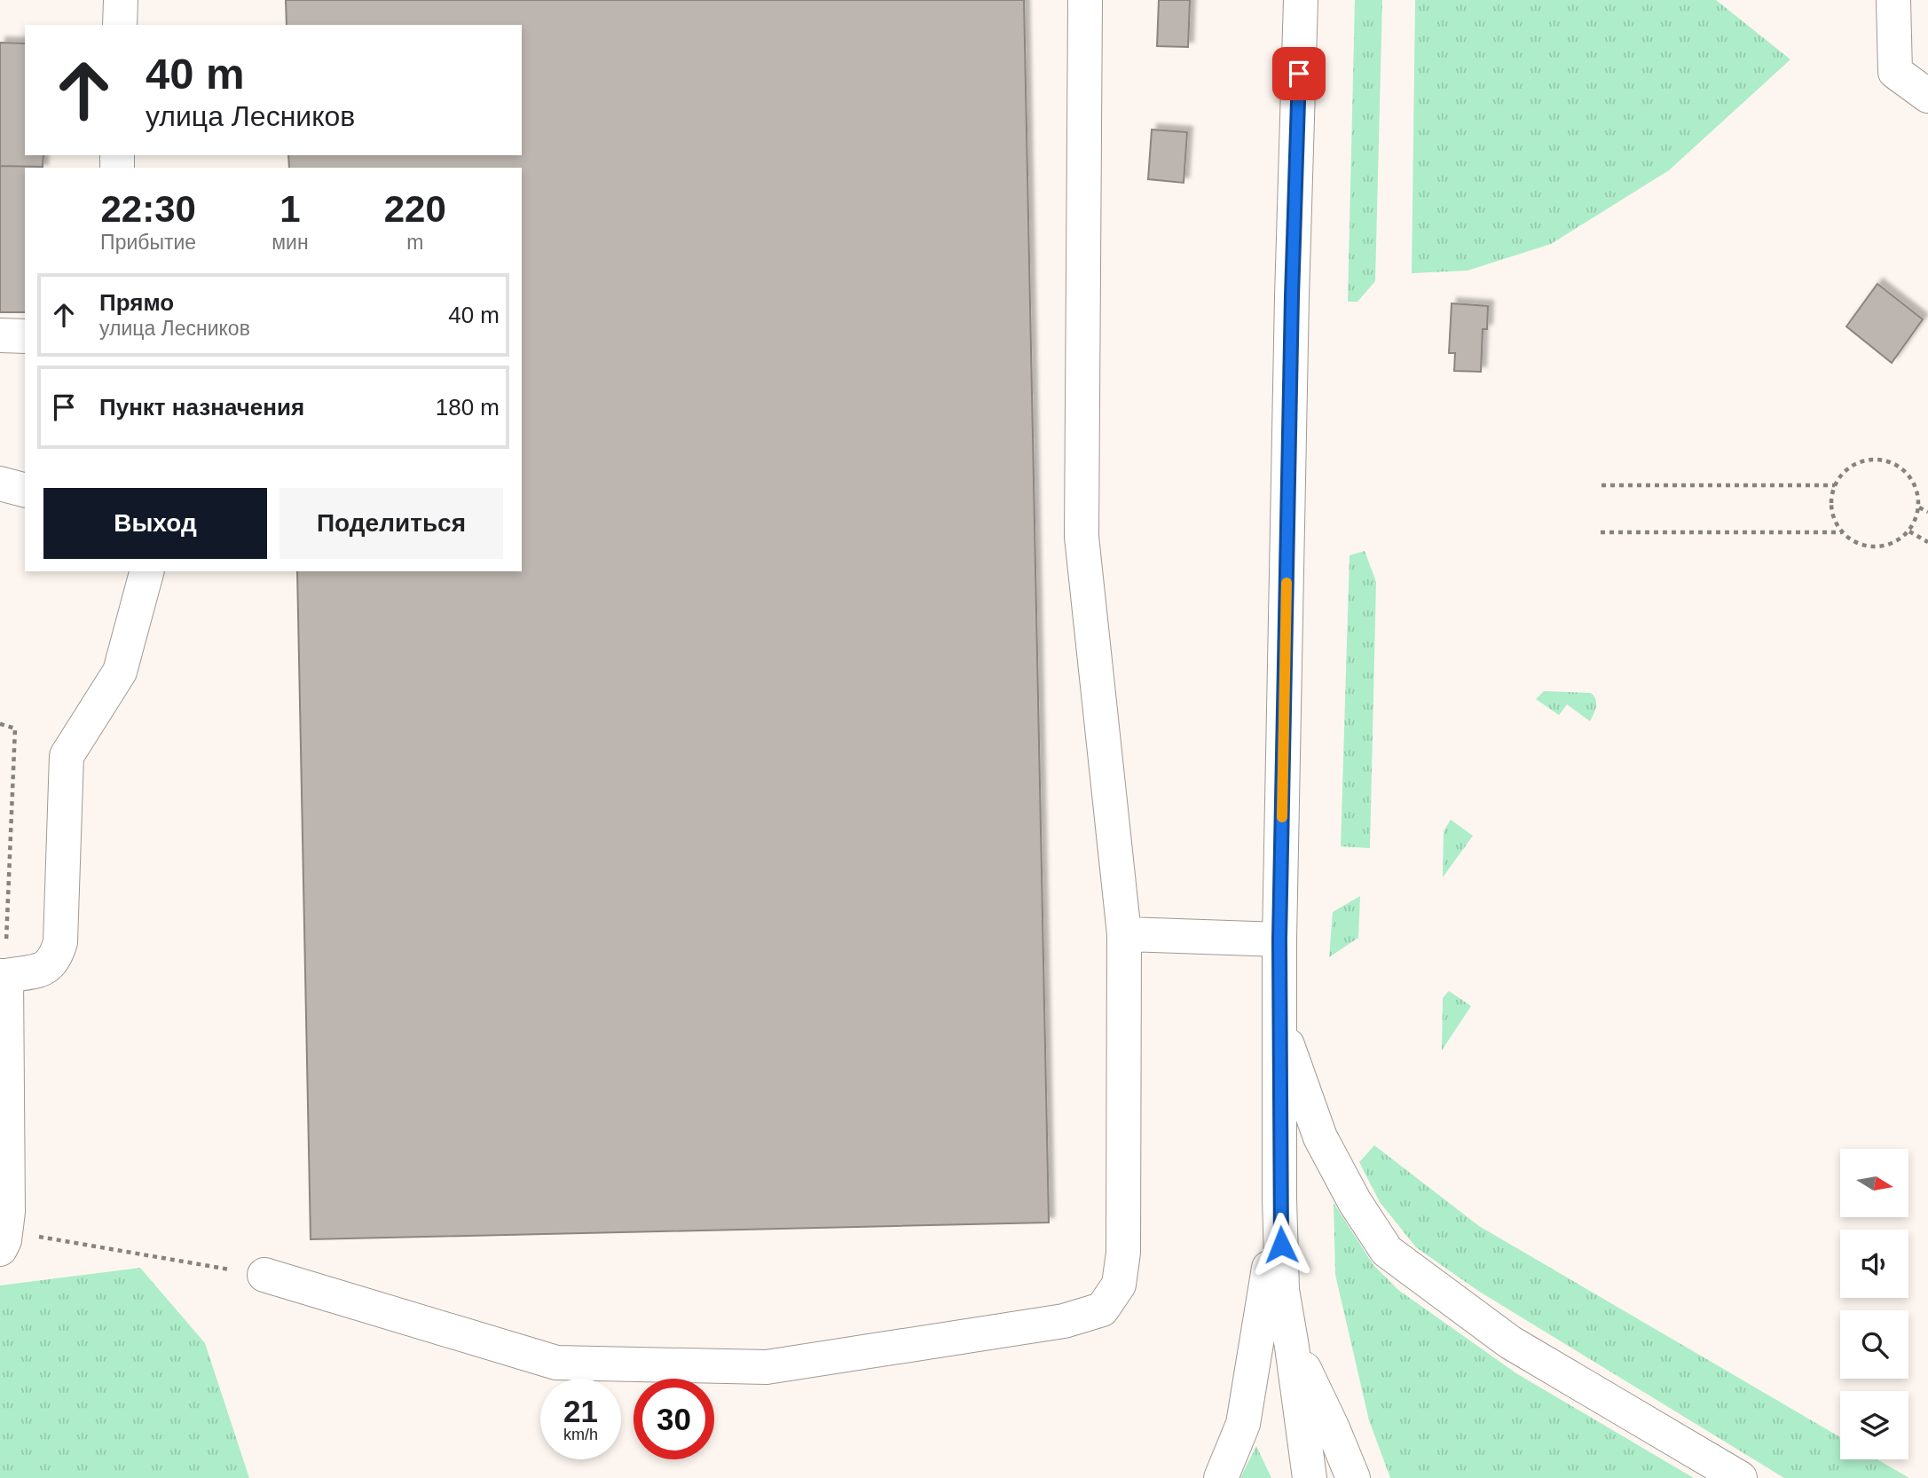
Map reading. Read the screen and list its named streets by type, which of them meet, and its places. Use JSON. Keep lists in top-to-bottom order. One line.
{"north":"right","page":{"turn":["40 m","улица Лесников"],"eta":["22:30","Прибытие","1","мин","220","m"],"list":[{"name":"Прямо","note":"улица Лесников","value":"40 m"},{"name":"Пункт назначения","value":"180 m"}],"buttons":["Выход","Поделиться"],"speed":"21 km/h","limit":"30"}}
